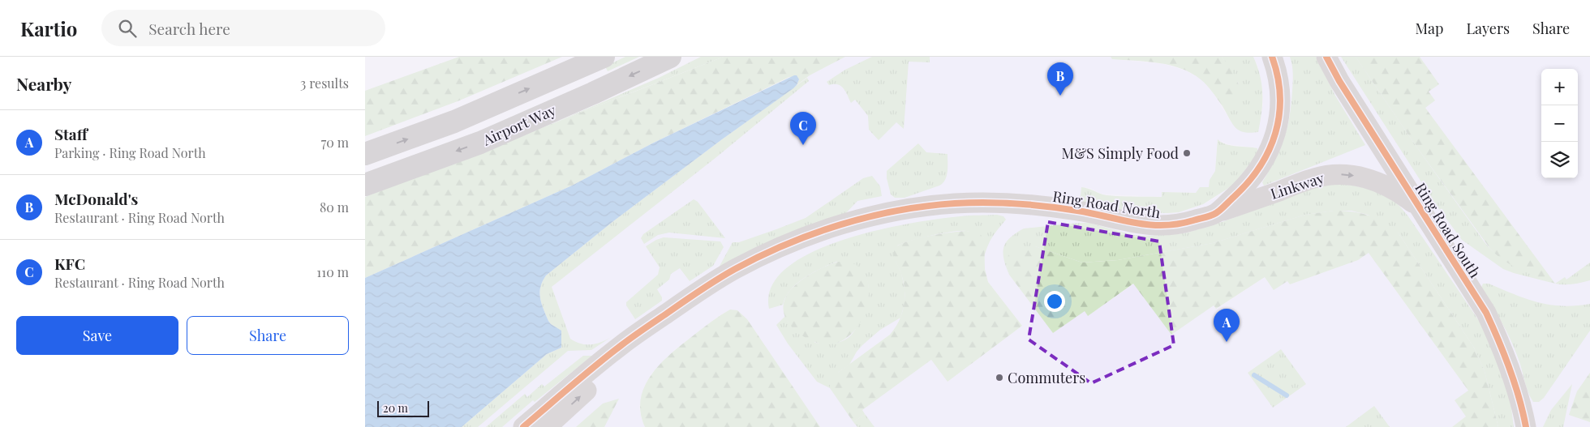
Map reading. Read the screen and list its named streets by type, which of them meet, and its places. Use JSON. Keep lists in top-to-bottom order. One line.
{"streets":{"highway":["Airport Way"],"street":["Linkway","Ring Road North","Ring Road South"]},"crossings":[["Linkway","Ring Road North"],["Linkway","Ring Road South"]],"one_way":["Linkway"],"places":["M&S Simply Food","Commuters"],"scale_bar":"20 m","page":{"header":"Kartio","search":"Search here","nav":["Map","Layers","Share"],"heading":["Nearby","3 results"],"pins":["B","C","A"],"map_buttons":["+","−"],"list":[{"mark":"A","name":"Staff","note":"Parking · Ring Road North","value":"70 m"},{"mark":"B","name":"McDonald's","note":"Restaurant · Ring Road North","value":"80 m"},{"mark":"C","name":"KFC","note":"Restaurant · Ring Road North","value":"110 m"}],"buttons":["Save","Share"],"scale":"20 m"}}
